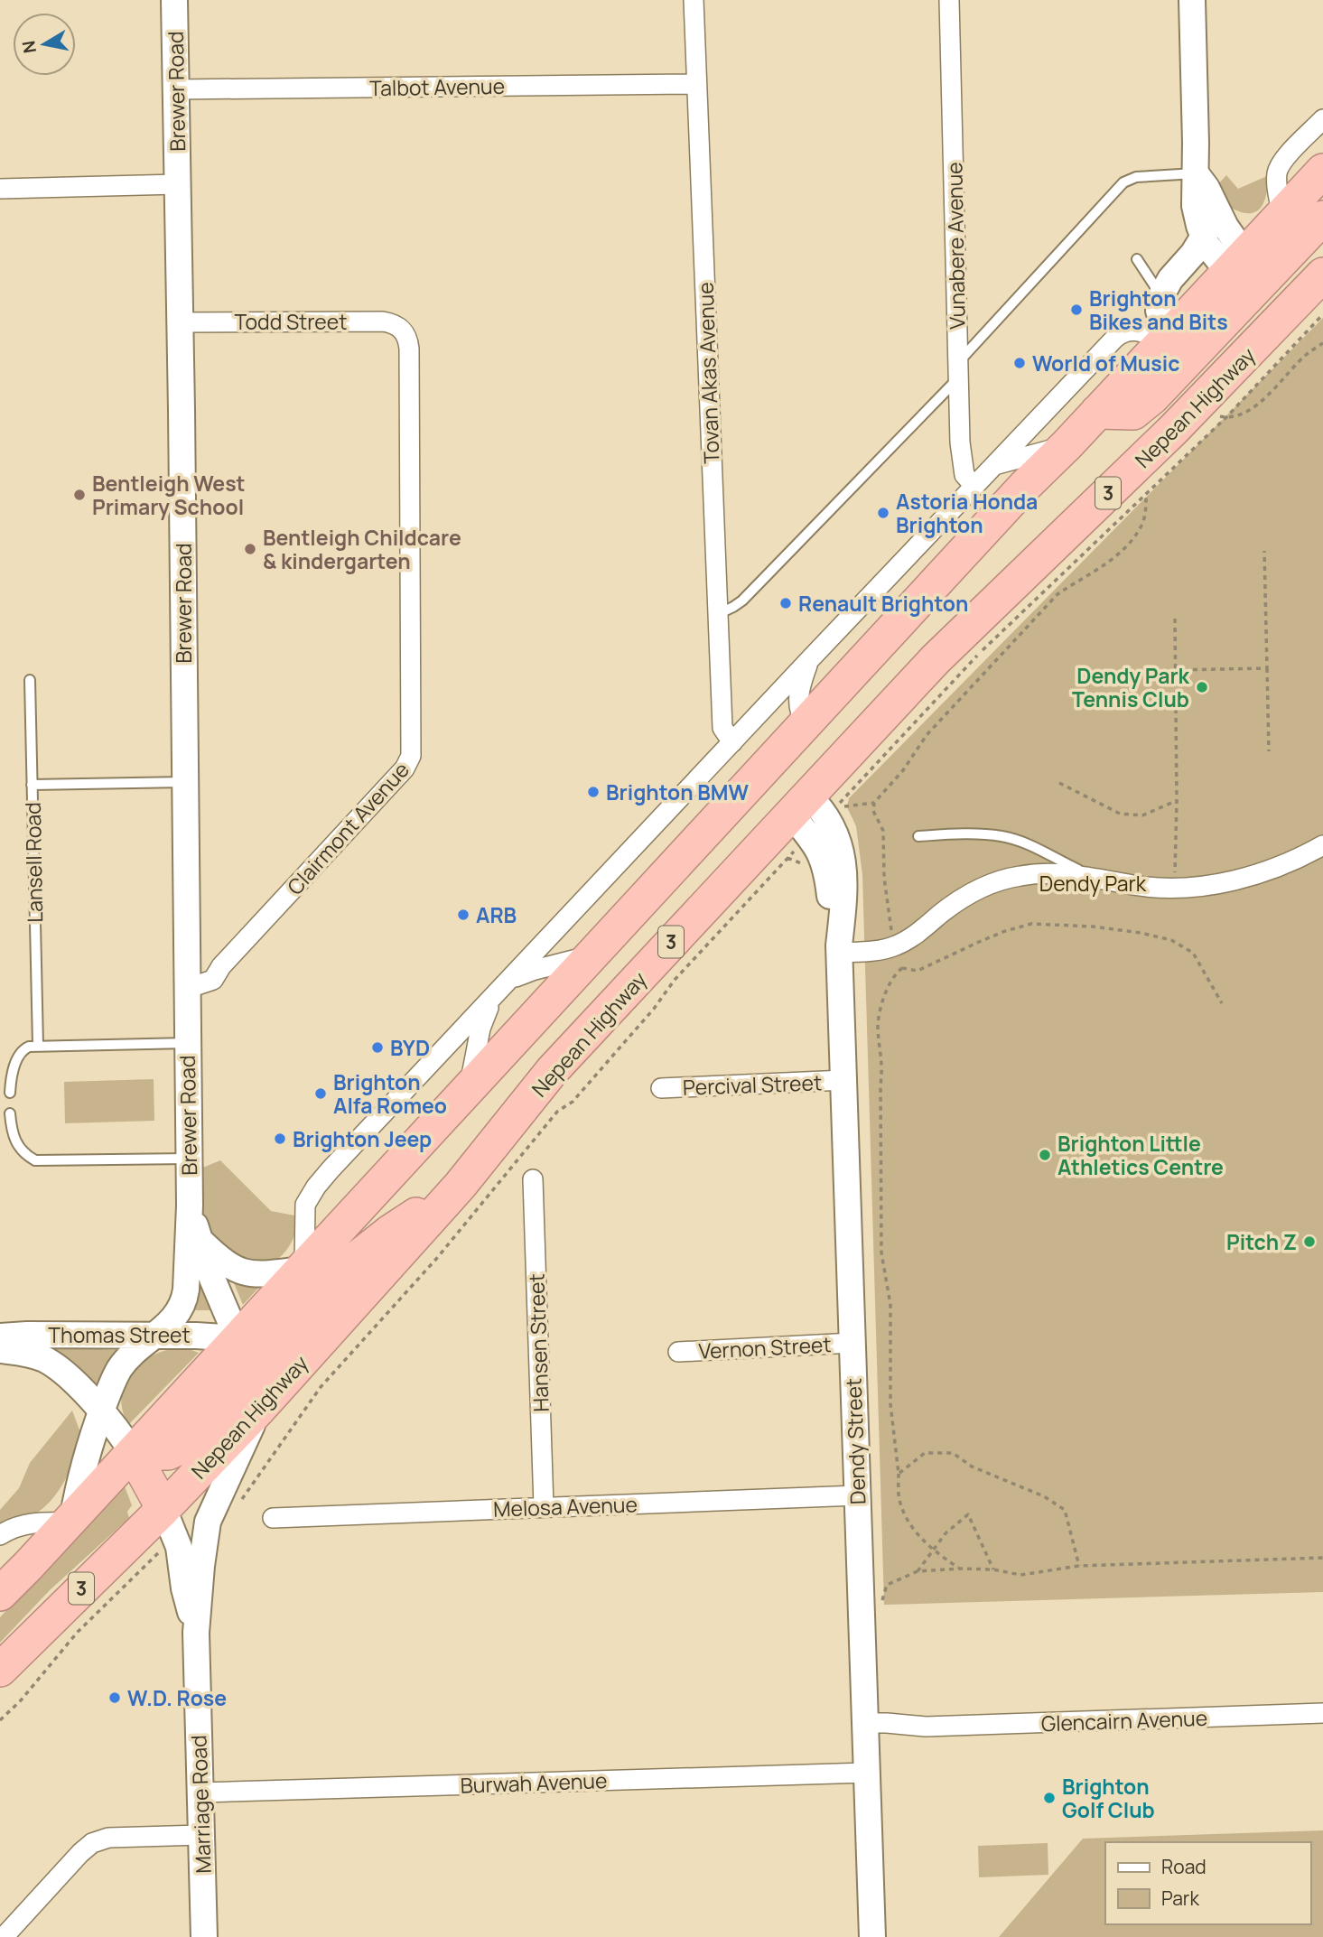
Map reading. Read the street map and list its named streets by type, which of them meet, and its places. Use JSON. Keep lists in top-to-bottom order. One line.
{"streets":{"highway":["Nepean Highway","3"],"street":["Talbot Avenue","Brewer Road","Vunabere Avenue","Todd Street","Tovan Akas Avenue","Clairmont Avenue","Percival Street","Thomas Street","Hansen Street","Vernon Street","Dendy Street","Melosa Avenue","Glencairn Avenue","Burwah Avenue","Marriage Road"],"lane":["Lansell Road"]},"crossings":[["Talbot Avenue","Brewer Road"],["Talbot Avenue","Tovan Akas Avenue"],["Brewer Road","Todd Street"],["Brewer Road","3"],["Brewer Road","Clairmont Avenue"],["Brewer Road","Thomas Street"],["Todd Street","Clairmont Avenue"],["Nepean Highway","Dendy Street"],["Nepean Highway","Marriage Road"],["3","Thomas Street"],["Percival Street","Dendy Street"],["Hansen Street","Melosa Avenue"],["Vernon Street","Dendy Street"],["Dendy Street","Melosa Avenue"],["Dendy Street","Glencairn Avenue"],["Dendy Street","Burwah Avenue"],["Burwah Avenue","Marriage Road"]],"parks":["Dendy Park"],"places":["Brighton Bikes and Bits","World of Music","Bentleigh West Primary School","Astoria Honda Brighton","Bentleigh Childcare & kindergarten","Renault Brighton","Dendy Park Tennis Club","Brighton BMW","ARB","BYD","Brighton Alfa Romeo","Brighton Jeep","Brighton Little Athletics Centre","Pitch Z","W.D. Rose","Brighton Golf Club"],"legend":["Road","Park"],"north":"left"}
